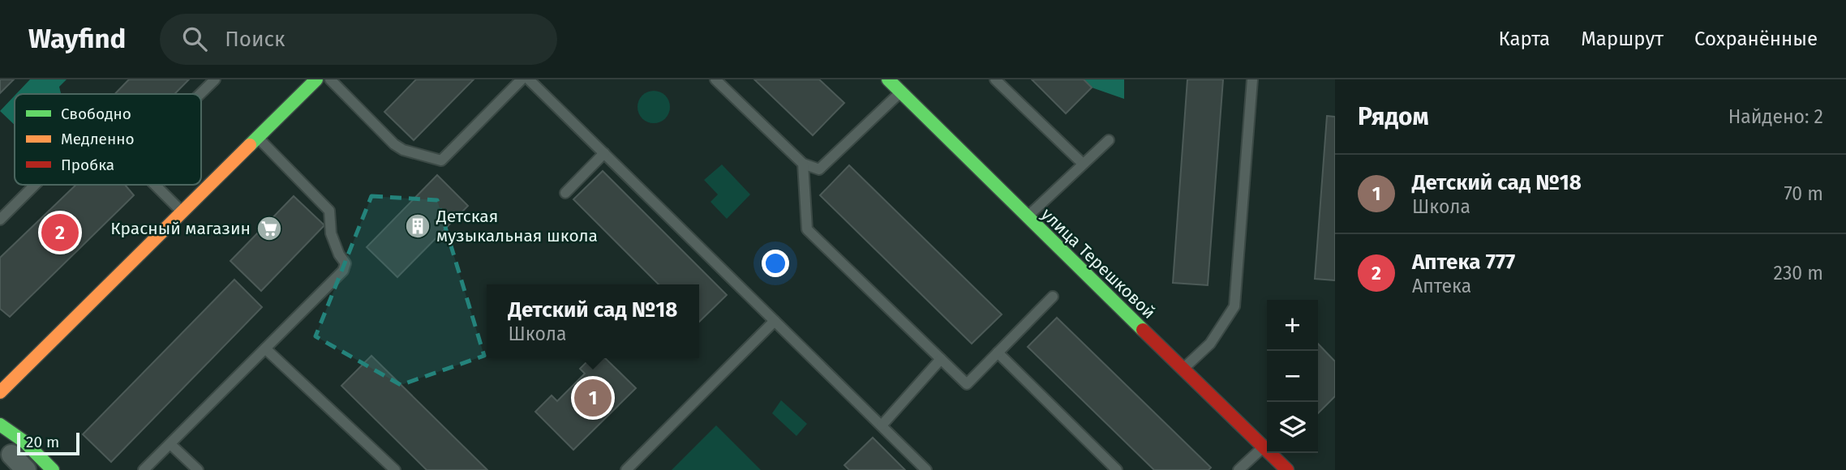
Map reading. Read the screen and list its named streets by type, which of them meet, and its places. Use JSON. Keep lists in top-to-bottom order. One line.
{"streets":{"street":["улица Терешковой"]},"places":{"building":["Детская музыкальная школа"],"supermarket":["Красный магазин"]},"legend":["Свободно","Медленно","Пробка"],"scale_bar":"20 m","page":{"header":"Wayfind","search":"Поиск","nav":["Карта","Маршрут","Сохранённые"],"heading":["Рядом","Найдено: 2"],"list":[{"mark":"1","name":"Детский сад №18","note":"Школа","value":"70 m"},{"mark":"2","name":"Аптека 777","note":"Аптека","value":"230 m"}],"pins":["2","1"],"popup":["Детский сад №18","Школа"],"map_buttons":["+","−"],"scale":"20 m"}}
